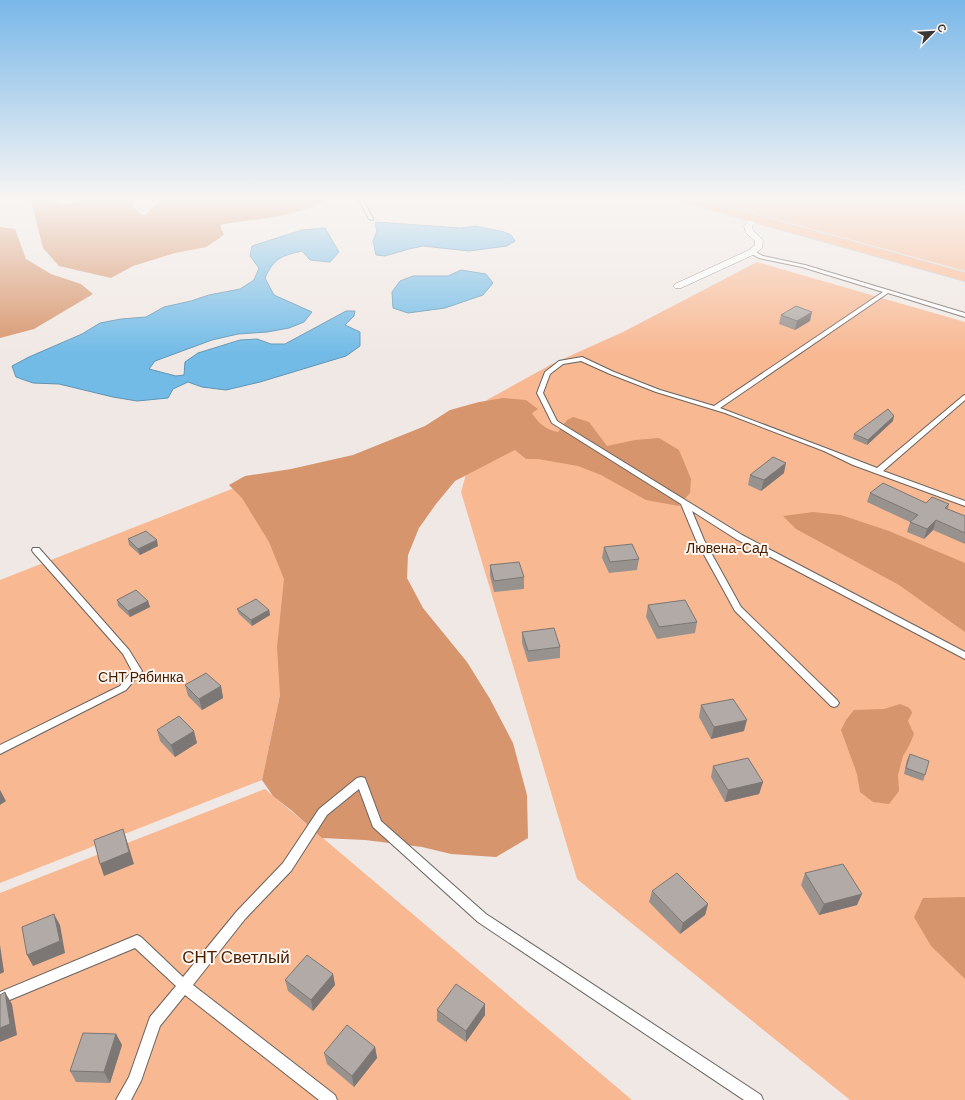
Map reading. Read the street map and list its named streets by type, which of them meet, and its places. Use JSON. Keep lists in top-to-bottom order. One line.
{"parks":["Лювена-Сад","СНТ Рябинка","СНТ Светлый"],"north":"top right"}
